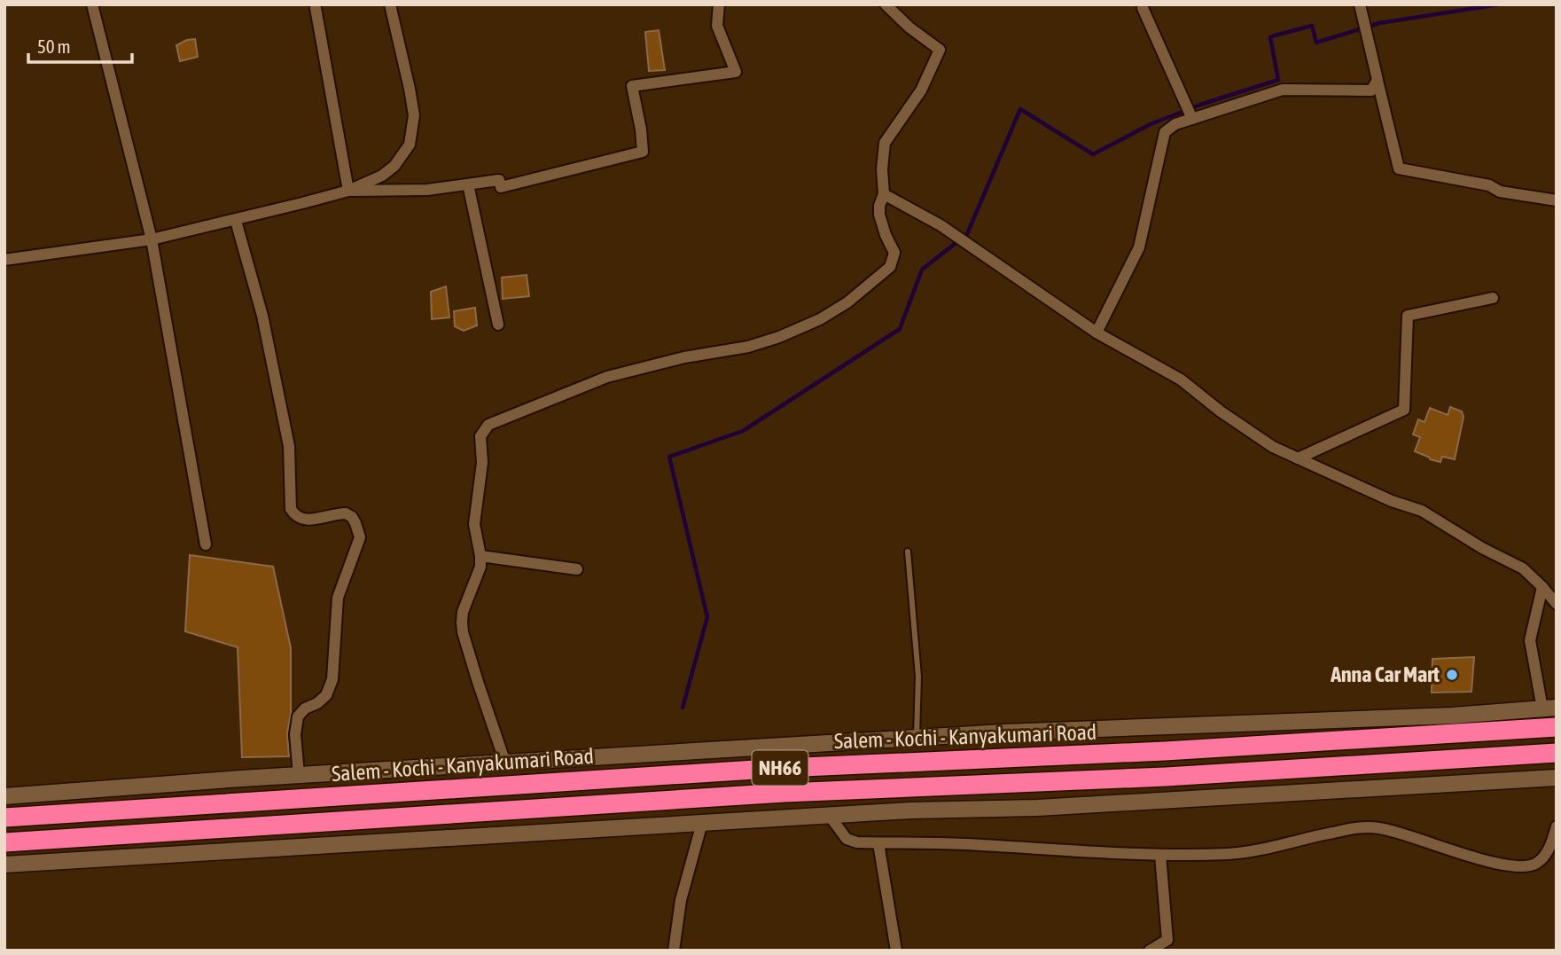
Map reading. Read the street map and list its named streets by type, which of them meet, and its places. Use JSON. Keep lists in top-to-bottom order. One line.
{"streets":{"highway":["Salem - Kochi - Kanyakumari Road","NH66"]},"places":["Anna Car Mart"],"scale_bar":"50 m"}
